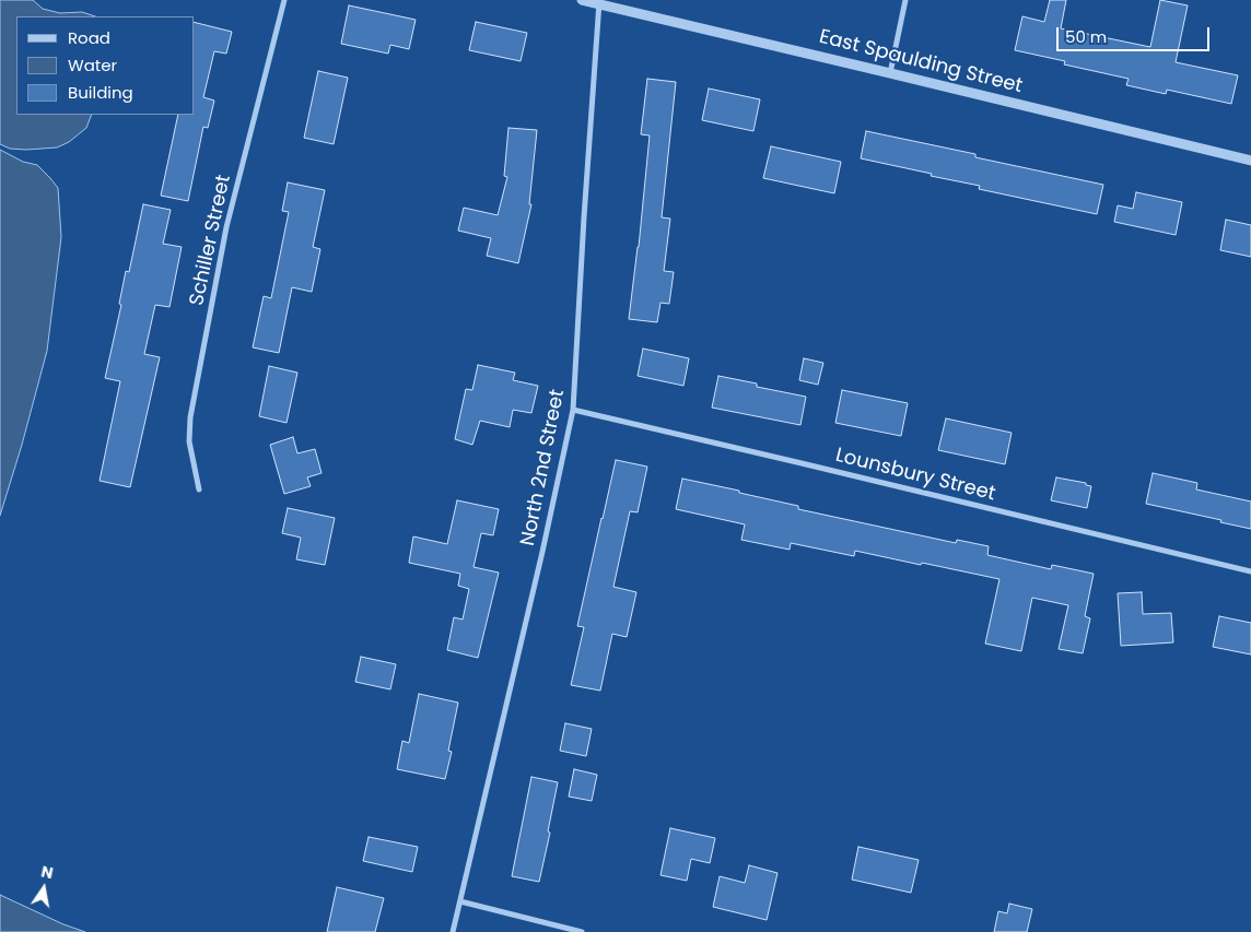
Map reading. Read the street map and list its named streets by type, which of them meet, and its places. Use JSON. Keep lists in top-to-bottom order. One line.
{"streets":{"street":["East Spaulding Street","Schiller Street","North 2nd Street","Lounsbury Street"]},"crossings":[["East Spaulding Street","North 2nd Street"],["North 2nd Street","Lounsbury Street"]],"legend":["Road","Water","Building"],"scale_bar":"50 m","north":"top"}
